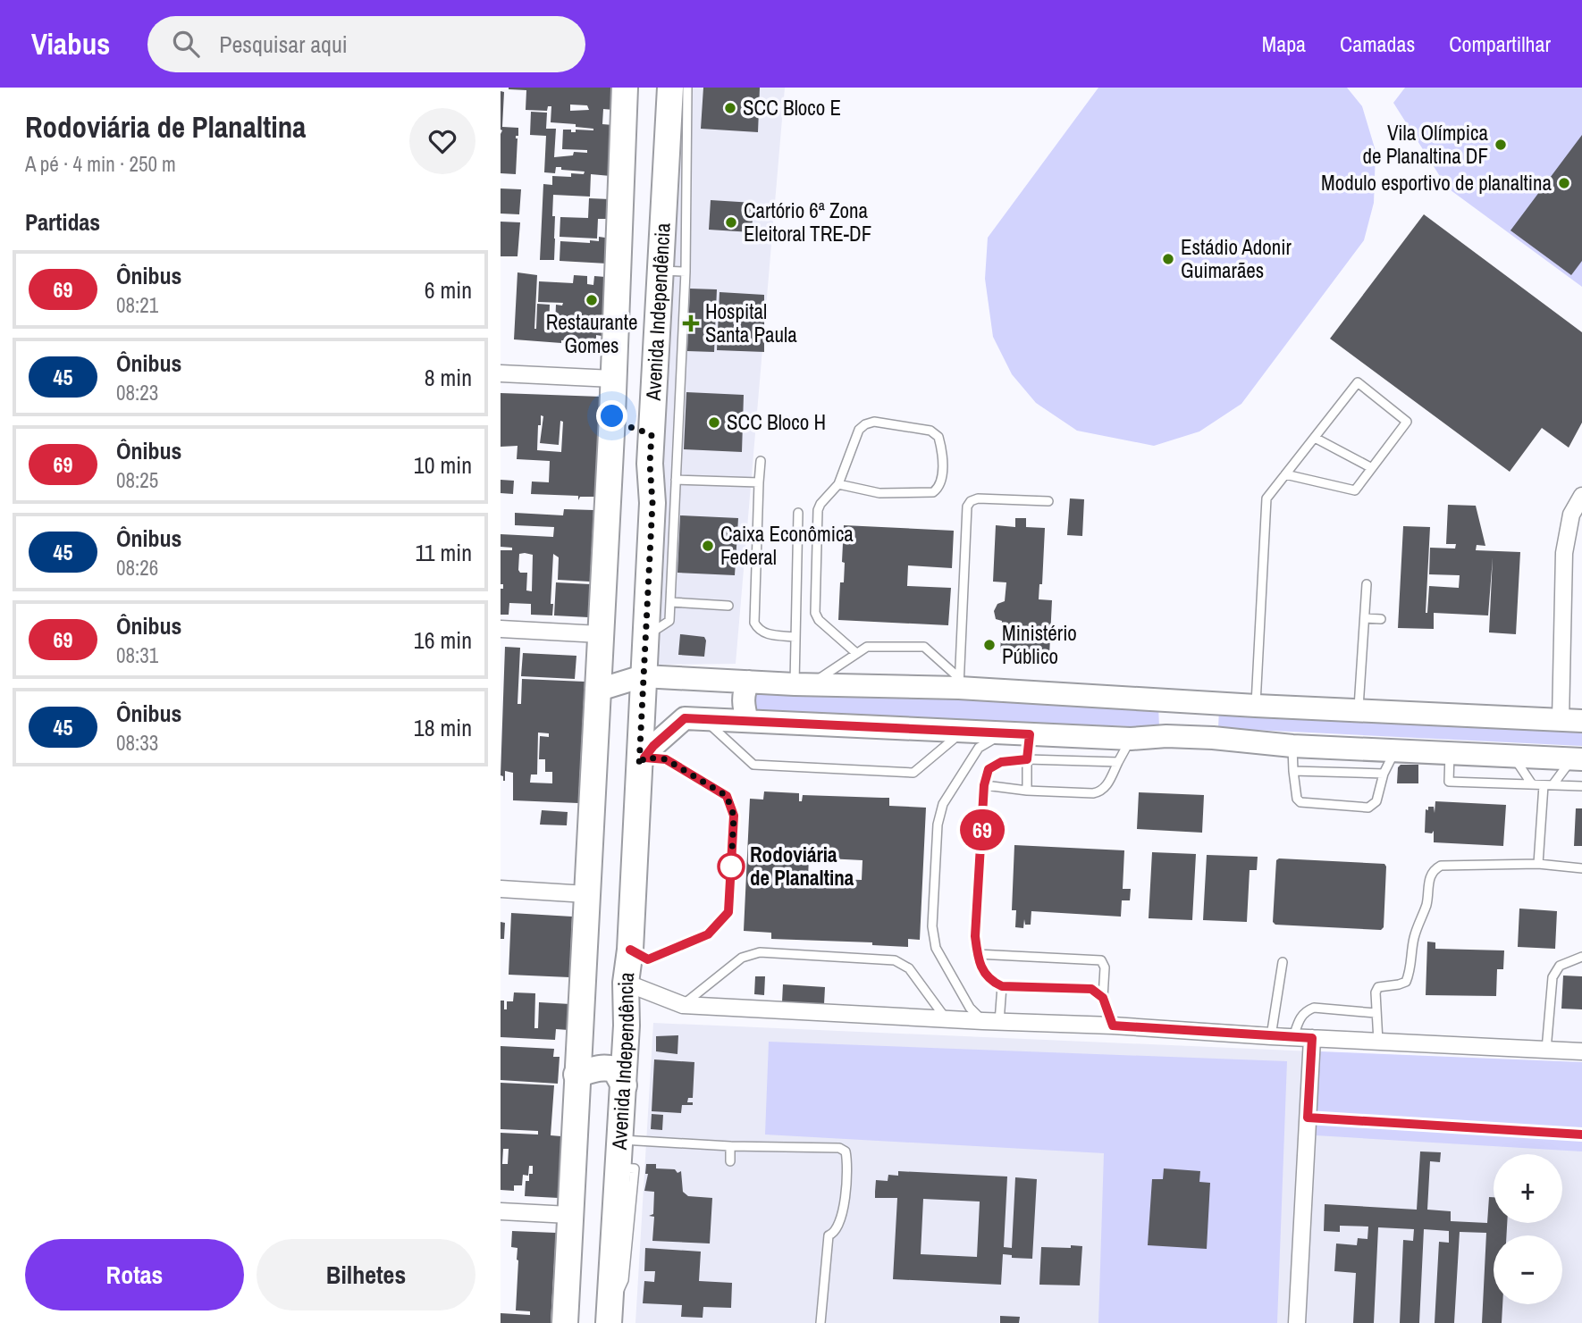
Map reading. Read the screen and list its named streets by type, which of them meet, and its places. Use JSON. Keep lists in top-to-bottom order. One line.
{"streets":{"main road":["Avenida Independência"]},"places":{"other":["SCC Bloco E","Vila Olímpica de Planaltina DF","Modulo esportivo de planaltina","Cartório 6ª Zona Eleitoral TRE-DF","Estádio Adonir Guimarães","Restaurante Gomes","SCC Bloco H","Caixa Econômica Federal","Ministério Público","Rodoviária de Planaltina"],"health":["Hospital Santa Paula"]},"lines":["bus line 69"],"page":{"header":"Viabus","search":"Pesquisar aqui","nav":["Mapa","Camadas","Compartilhar"],"heading":[["Rodoviária de Planaltina","A pé · 4 min · 250 m"],"Partidas"],"on_map":"69","list":[{"mark":"69","name":"Ônibus","note":"08:21","value":"6 min"},{"mark":"45","name":"Ônibus","note":"08:23","value":"8 min"},{"mark":"69","name":"Ônibus","note":"08:25","value":"10 min"},{"mark":"45","name":"Ônibus","note":"08:26","value":"11 min"},{"mark":"69","name":"Ônibus","note":"08:31","value":"16 min"},{"mark":"45","name":"Ônibus","note":"08:33","value":"18 min"}],"map_buttons":["+","−"],"buttons":["Rotas","Bilhetes"]}}
